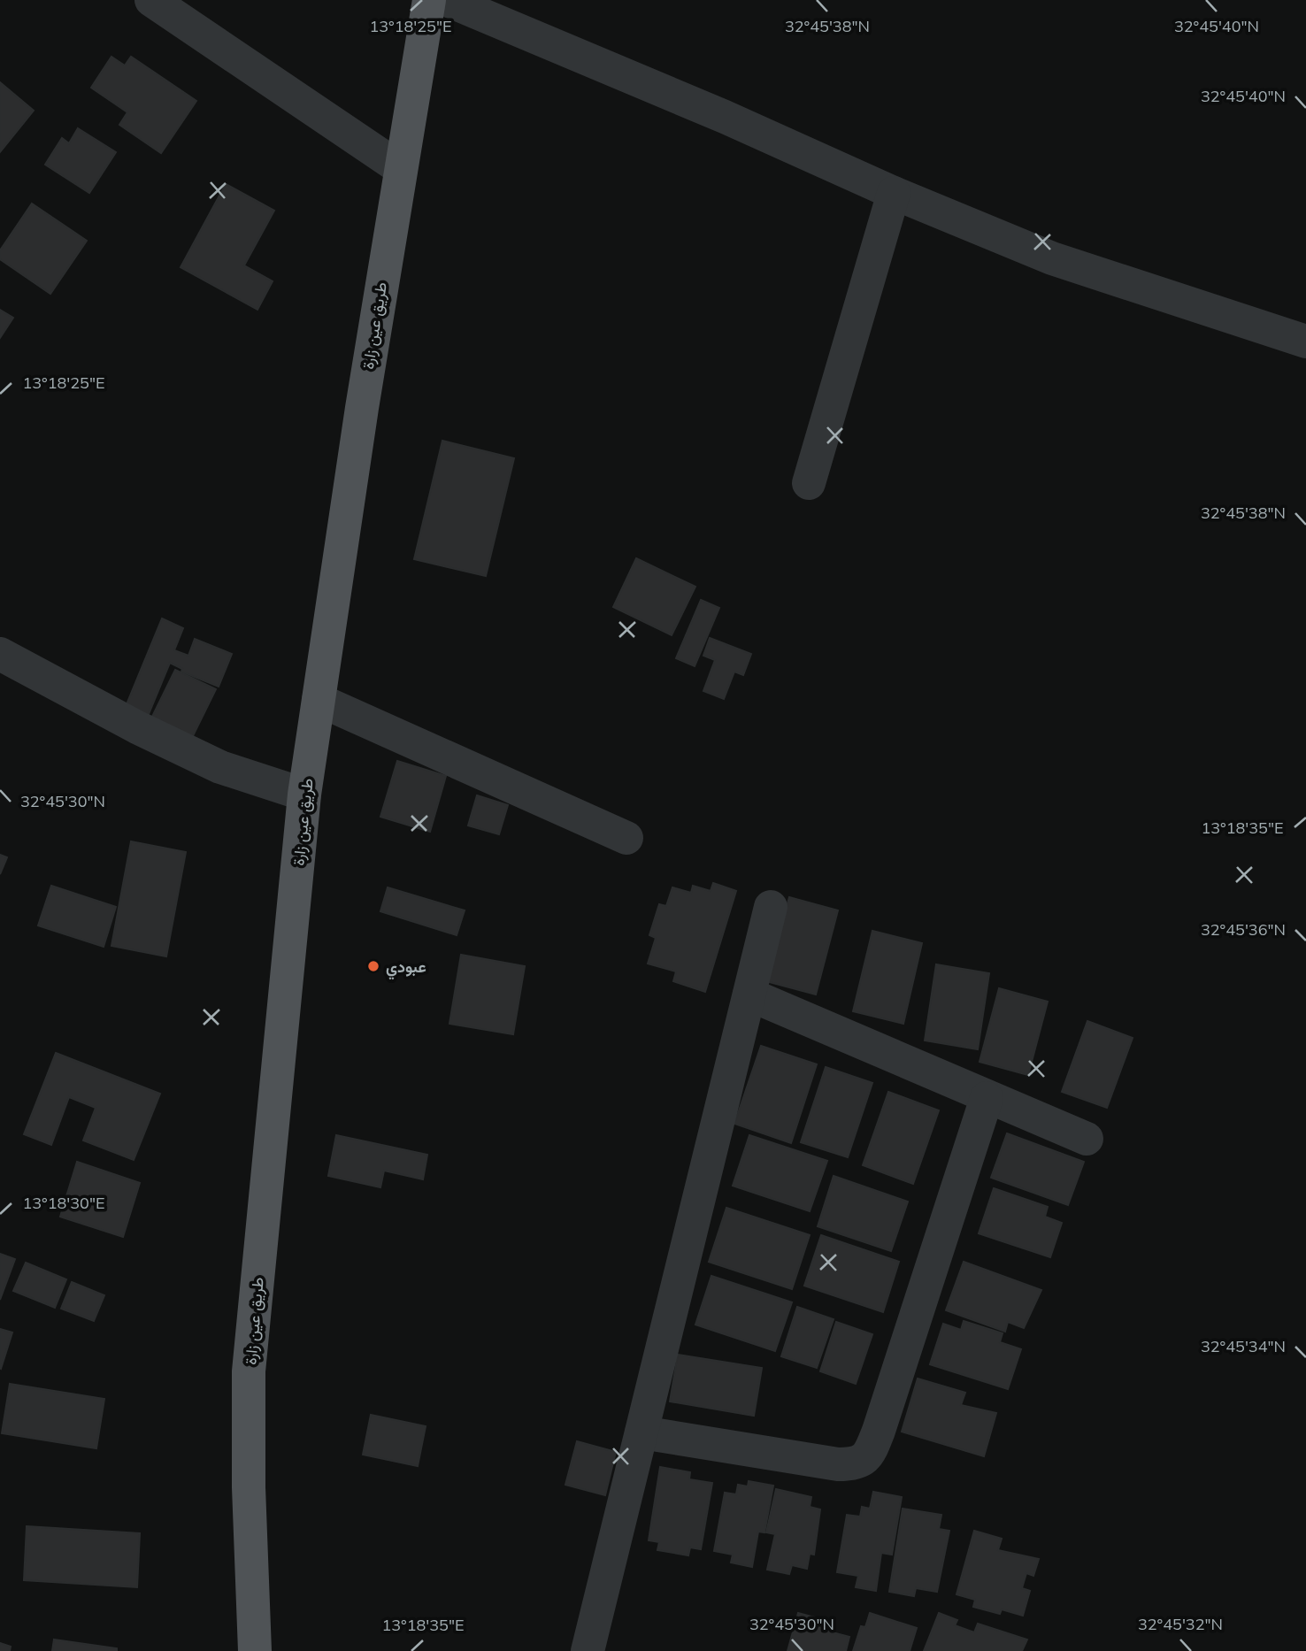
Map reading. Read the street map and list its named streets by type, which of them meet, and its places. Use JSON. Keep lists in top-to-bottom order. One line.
{"streets":{"main road":["طريق عين زارة"]},"places":["عبودي"],"coordinates":["13°18'25\"E","32°45'40\"N","32°45'38\"N","32°45'30\"N","13°18'35\"E","32°45'36\"N","13°18'30\"E","32°45'34\"N","32°45'32\"N"]}
